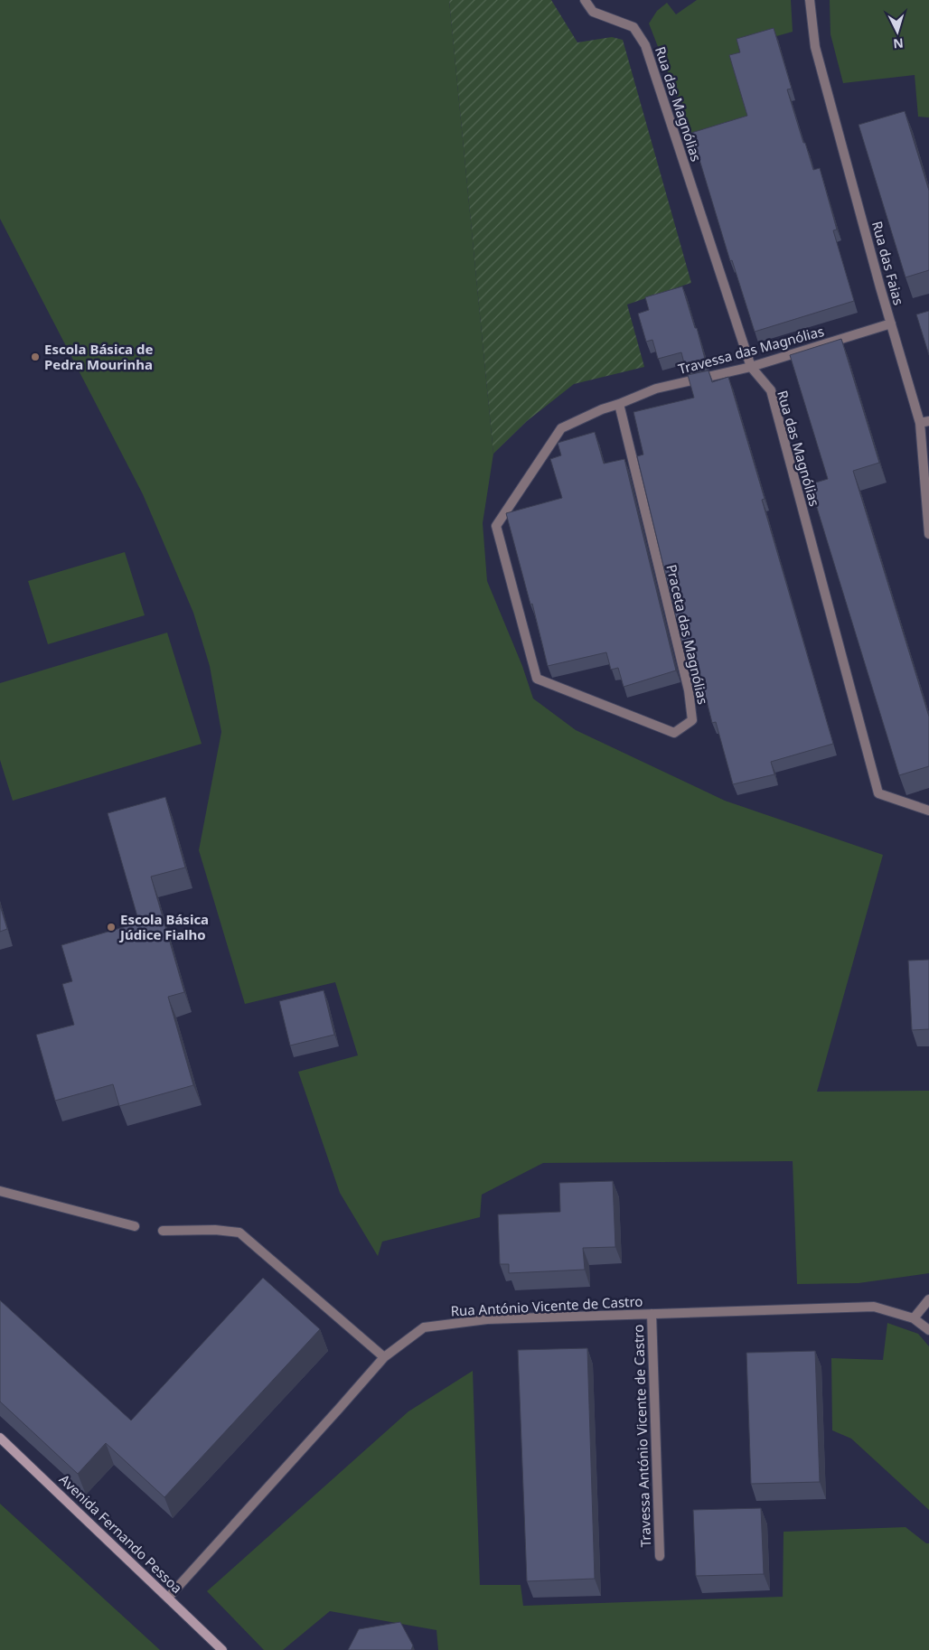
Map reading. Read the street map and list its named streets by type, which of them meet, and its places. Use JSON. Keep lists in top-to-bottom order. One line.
{"streets":{"street":["Rua das Magnólias","Rua das Faias","Travessa das Magnólias","Praceta das Magnólias","Rua António Vicente de Castro","Travessa António Vicente de Castro","Avenida Fernando Pessoa"]},"crossings":[["Rua das Magnólias","Travessa das Magnólias"],["Rua das Faias","Travessa das Magnólias"],["Travessa das Magnólias","Praceta das Magnólias"],["Rua António Vicente de Castro","Travessa António Vicente de Castro"],["Rua António Vicente de Castro","Avenida Fernando Pessoa"]],"places":["Escola Básica de Pedra Mourinha","Escola Básica Júdice Fialho"],"north":"bottom"}
